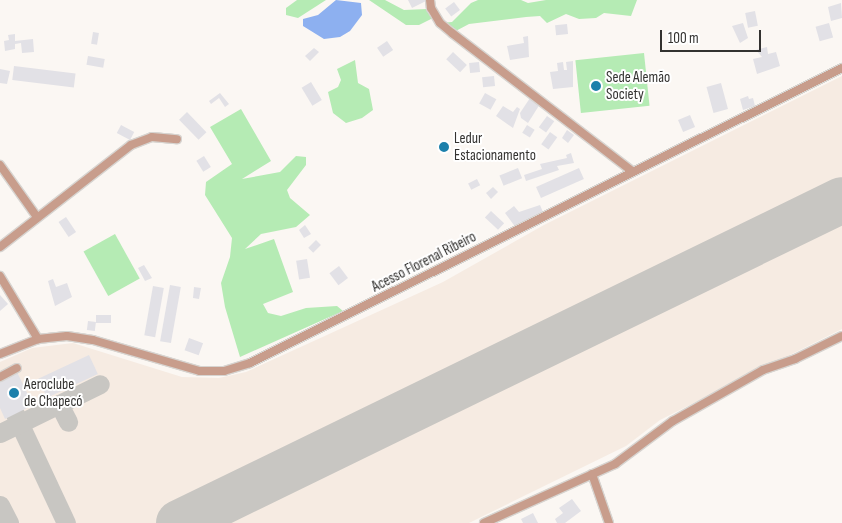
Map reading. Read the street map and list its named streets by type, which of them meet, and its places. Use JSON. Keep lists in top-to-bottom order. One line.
{"streets":{"street":["Acesso Florenal Ribeiro"]},"places":["Sede Alemão Society","Ledur Estacionamento","Aeroclube de Chapecó"],"scale_bar":"100 m"}
